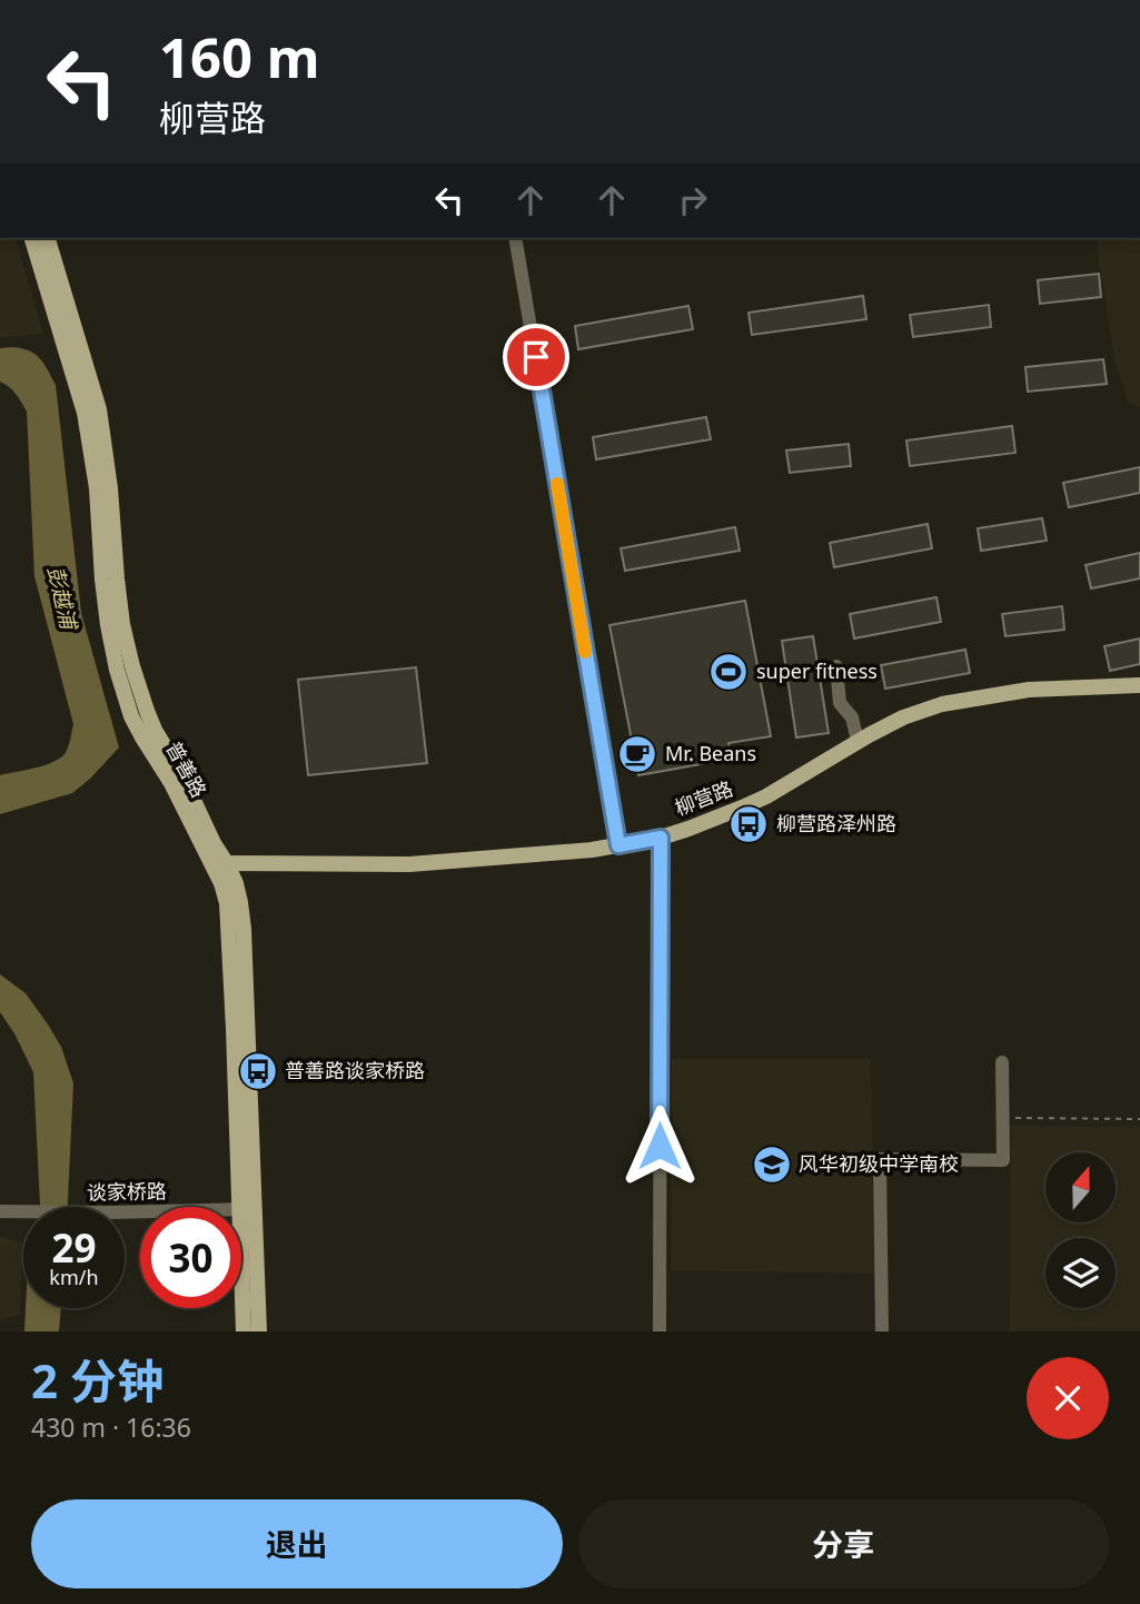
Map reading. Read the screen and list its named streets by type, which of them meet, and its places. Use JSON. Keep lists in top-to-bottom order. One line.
{"streets":{"main road":["普善路","柳营路"],"street":["谈家桥路"]},"crossings":[["普善路","柳营路"],["普善路","谈家桥路"]],"water":["彭越浦"],"places":{"sports":["super fitness"],"cafe":["Mr. Beans"],"bus stop":["柳营路泽州路","普善路谈家桥路"],"school or university":["风华初级中学南校"]},"north":"top","page":{"turn":["160 m","柳营路"],"speed":"29 km/h","limit":"30","heading":["2 分钟","430 m · 16:36"],"buttons":["退出","分享"]}}
